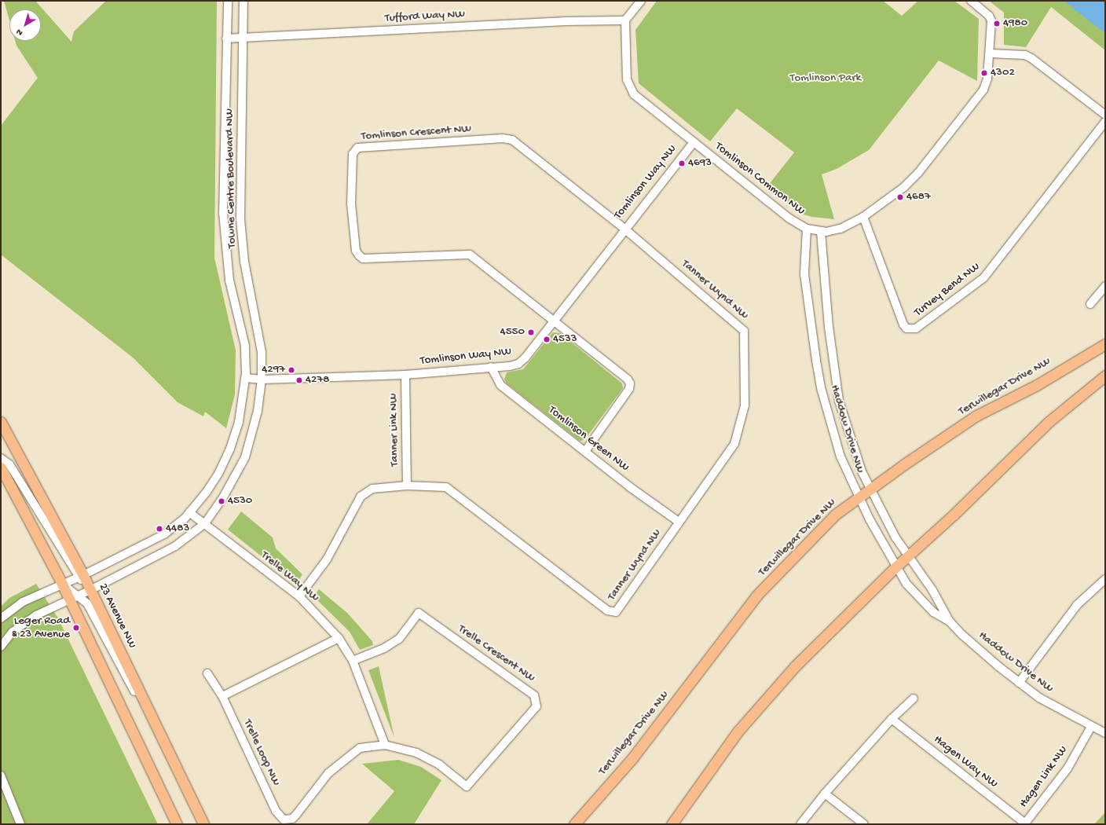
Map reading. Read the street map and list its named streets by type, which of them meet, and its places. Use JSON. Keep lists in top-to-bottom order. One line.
{"streets":{"main road":["Terwillegar Drive NW","23 Avenue NW"],"street":["Tufford Way NW","Tomlinson Crescent NW","Towne Centre Boulevard NW","Tomlinson Common NW","Tomlinson Way NW","Tanner Wynd NW","Turvey Bend NW","Haddow Drive NW","Tanner Link NW","Tomlinson Green NW","Trelle Way NW","Trelle Crescent NW","Trelle Loop NW","Hagen Way NW","Hagen Link NW"]},"crossings":[["Tufford Way NW","Towne Centre Boulevard NW"],["Tufford Way NW","Tomlinson Common NW"],["Tomlinson Crescent NW","Tomlinson Way NW"],["Tomlinson Crescent NW","Tanner Wynd NW"],["Tomlinson Crescent NW","Tomlinson Green NW"],["Towne Centre Boulevard NW","Tomlinson Way NW"],["Towne Centre Boulevard NW","Trelle Way NW"],["Towne Centre Boulevard NW","23 Avenue NW"],["Tomlinson Common NW","Tomlinson Way NW"],["Tomlinson Common NW","Turvey Bend NW"],["Tomlinson Common NW","Haddow Drive NW"],["Tomlinson Way NW","Tanner Wynd NW"],["Tomlinson Way NW","Tanner Link NW"],["Tomlinson Way NW","Tomlinson Green NW"],["Tanner Wynd NW","Tanner Link NW"],["Tanner Wynd NW","Tomlinson Green NW"],["Tanner Wynd NW","Trelle Way NW"],["Terwillegar Drive NW","Haddow Drive NW"],["Haddow Drive NW","Hagen Link NW"],["Trelle Way NW","Trelle Crescent NW"],["Trelle Way NW","Trelle Loop NW"],["Trelle Crescent NW","Trelle Loop NW"],["Hagen Way NW","Hagen Link NW"]],"parks":["Tomlinson Park"],"places":["4980","4302","4693","4687","4550","4533","4297","4278","4530","4483","Leger Road & 23 Avenue"],"north":"bottom left"}
